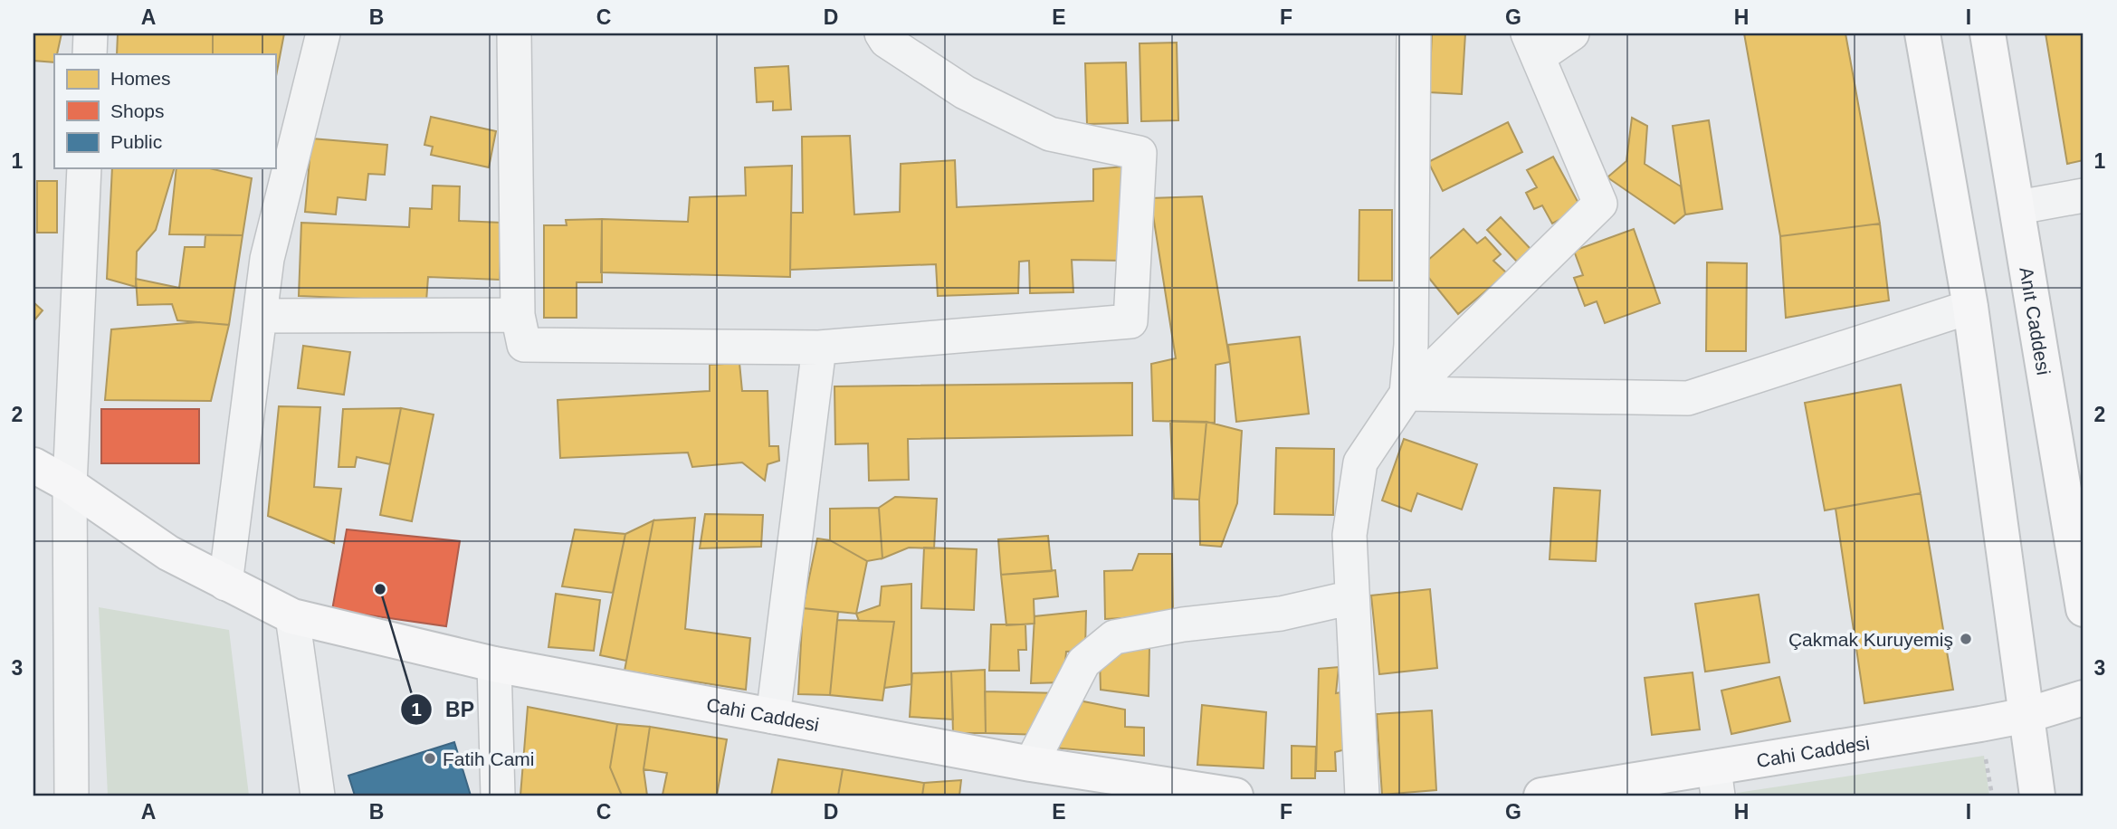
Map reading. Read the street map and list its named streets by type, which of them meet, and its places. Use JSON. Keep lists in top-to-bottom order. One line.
{"streets":{"street":["Anıt Caddesi","Cahi Caddesi"]},"places":["BP","Çakmak Kuruyemiş","Fatih Cami"],"legend":["Homes","Shops","Public"],"grid":{"columns":["A","B","C","D","E","F","G","H","I"],"rows":["1","2","3"]}}
